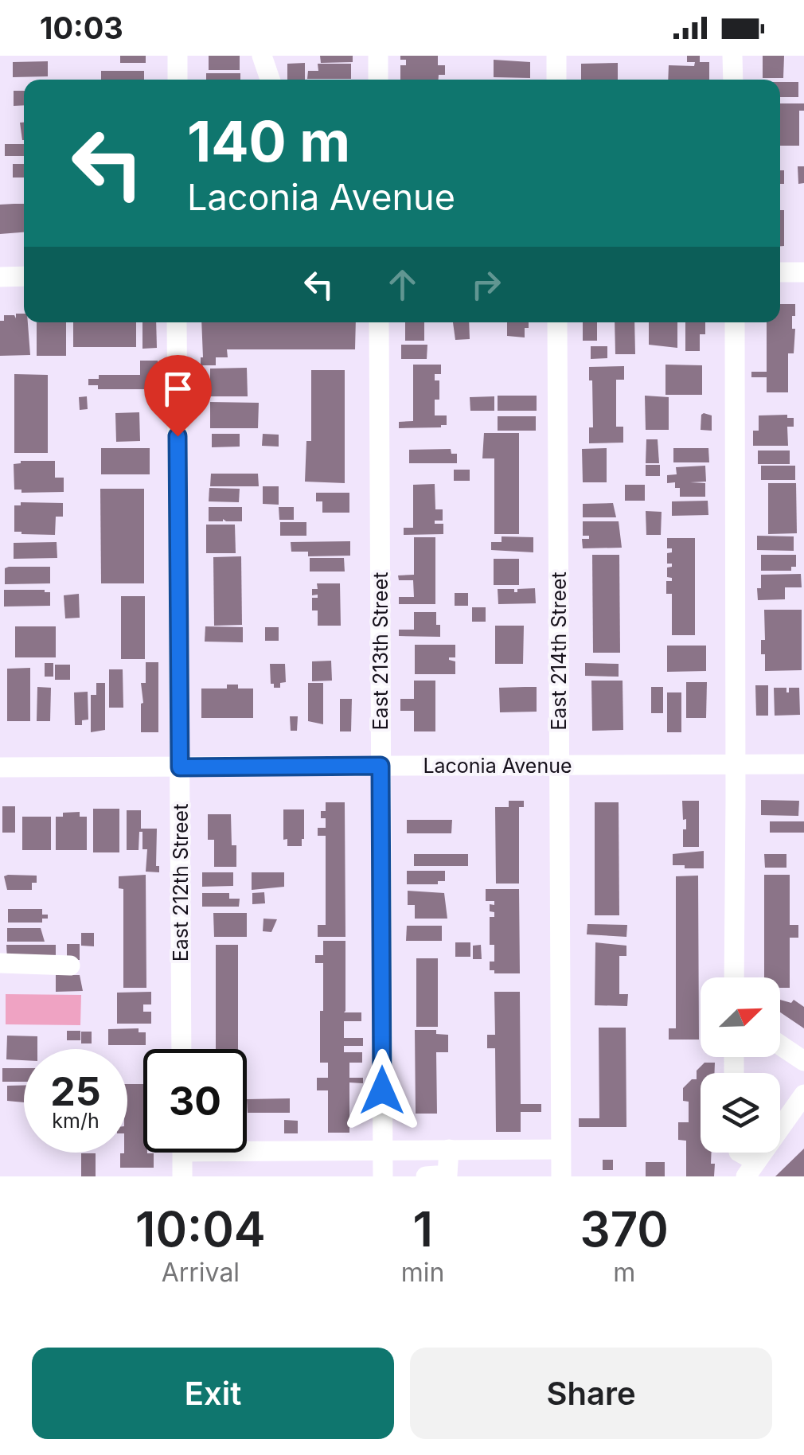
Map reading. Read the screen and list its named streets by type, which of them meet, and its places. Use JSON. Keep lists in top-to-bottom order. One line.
{"streets":{"street":["East 213th Street","East 214th Street","Laconia Avenue","East 212th Street"]},"crossings":[["East 213th Street","Laconia Avenue"],["East 214th Street","Laconia Avenue"],["Laconia Avenue","East 212th Street"]],"north":"top right","page":{"status":"10:03","turn":["140 m","Laconia Avenue"],"speed":"25 km/h","limit":"30","eta":["10:04","Arrival","1","min","370","m"],"buttons":["Exit","Share"]}}
